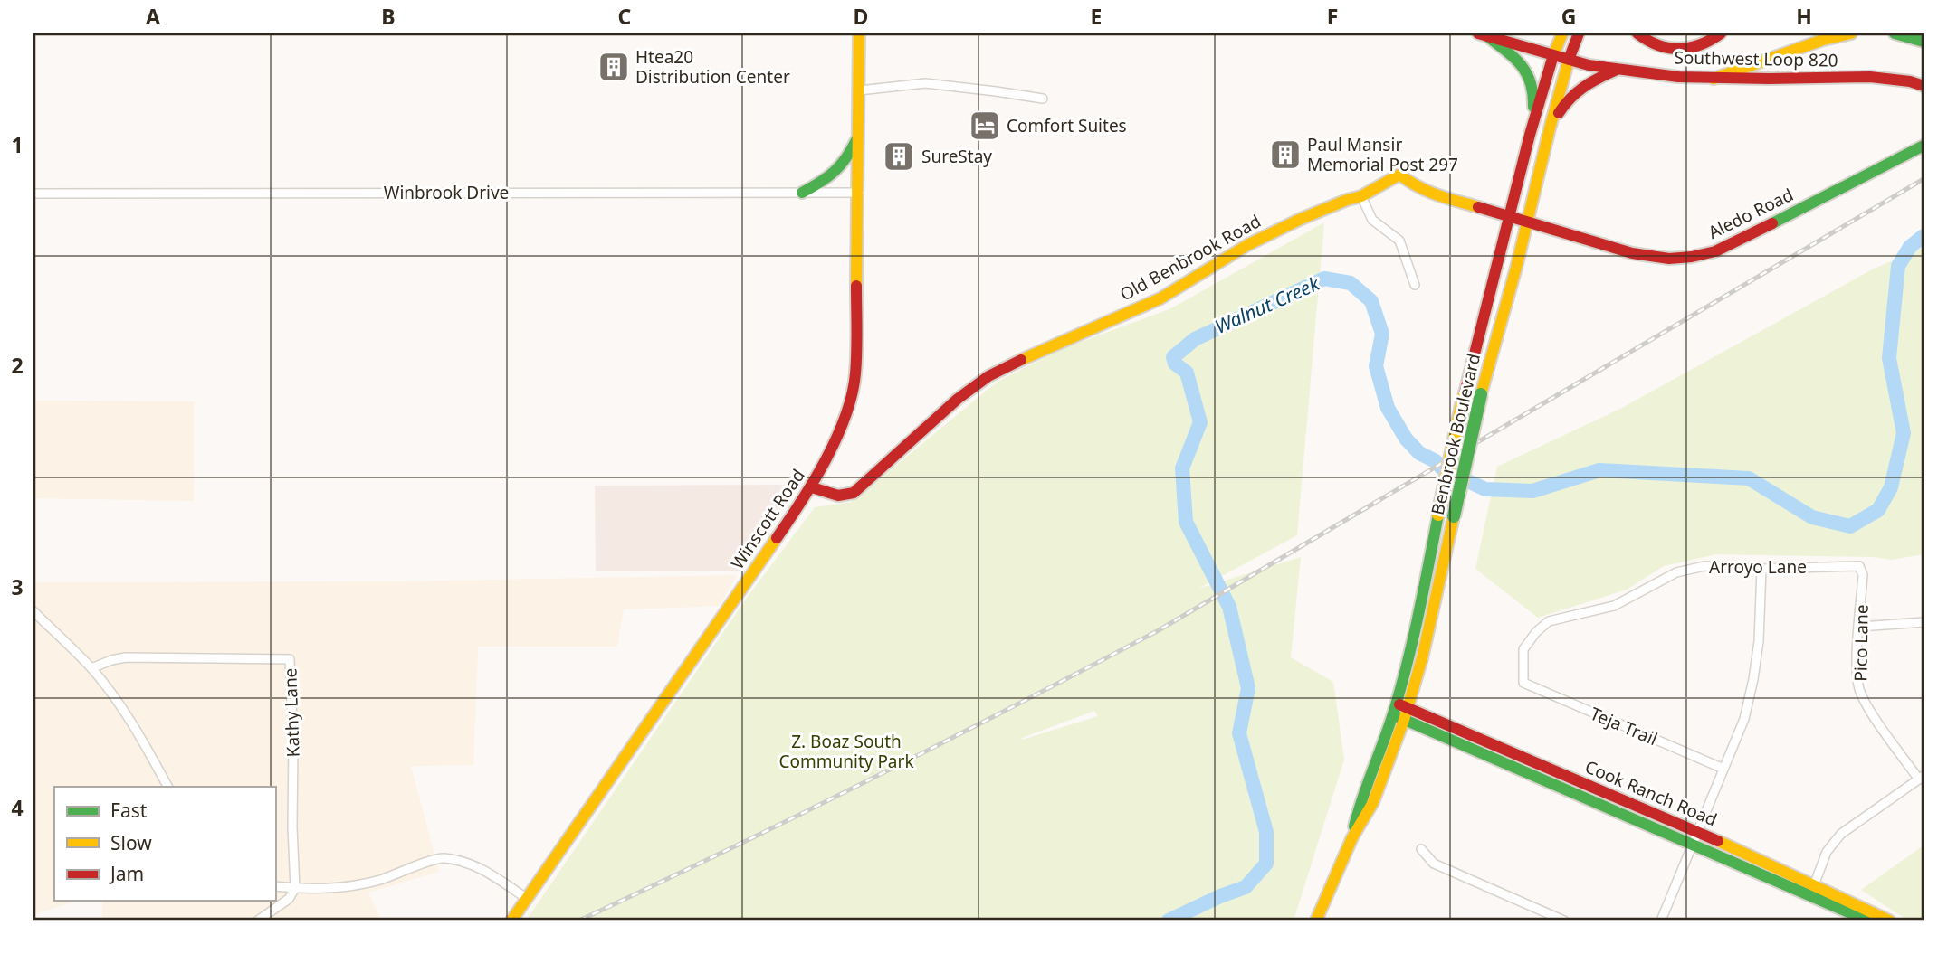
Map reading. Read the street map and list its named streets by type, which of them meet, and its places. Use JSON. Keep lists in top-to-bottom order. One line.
{"streets":{"main road":["Southwest Loop 820","Aledo Road","Old Benbrook Road","Benbrook Boulevard","Winscott Road","Cook Ranch Road"],"street":["Winbrook Drive","Arroyo Lane","Pico Lane","Kathy Lane","Teja Trail"]},"crossings":[["Southwest Loop 820","Benbrook Boulevard"],["Winbrook Drive","Winscott Road"],["Aledo Road","Old Benbrook Road"],["Aledo Road","Benbrook Boulevard"],["Old Benbrook Road","Benbrook Boulevard"],["Old Benbrook Road","Winscott Road"],["Benbrook Boulevard","Cook Ranch Road"],["Arroyo Lane","Pico Lane"],["Arroyo Lane","Teja Trail"]],"water":["Walnut Creek"],"parks":["Z. Boaz South Community Park"],"places":{"building":["Htea20 Distribution Center","Paul Mansir Memorial Post 297","SureStay"],"hotel":["Comfort Suites"]},"legend":["Fast","Slow","Jam"],"grid":{"columns":["A","B","C","D","E","F","G","H"],"rows":["1","2","3","4"]}}
